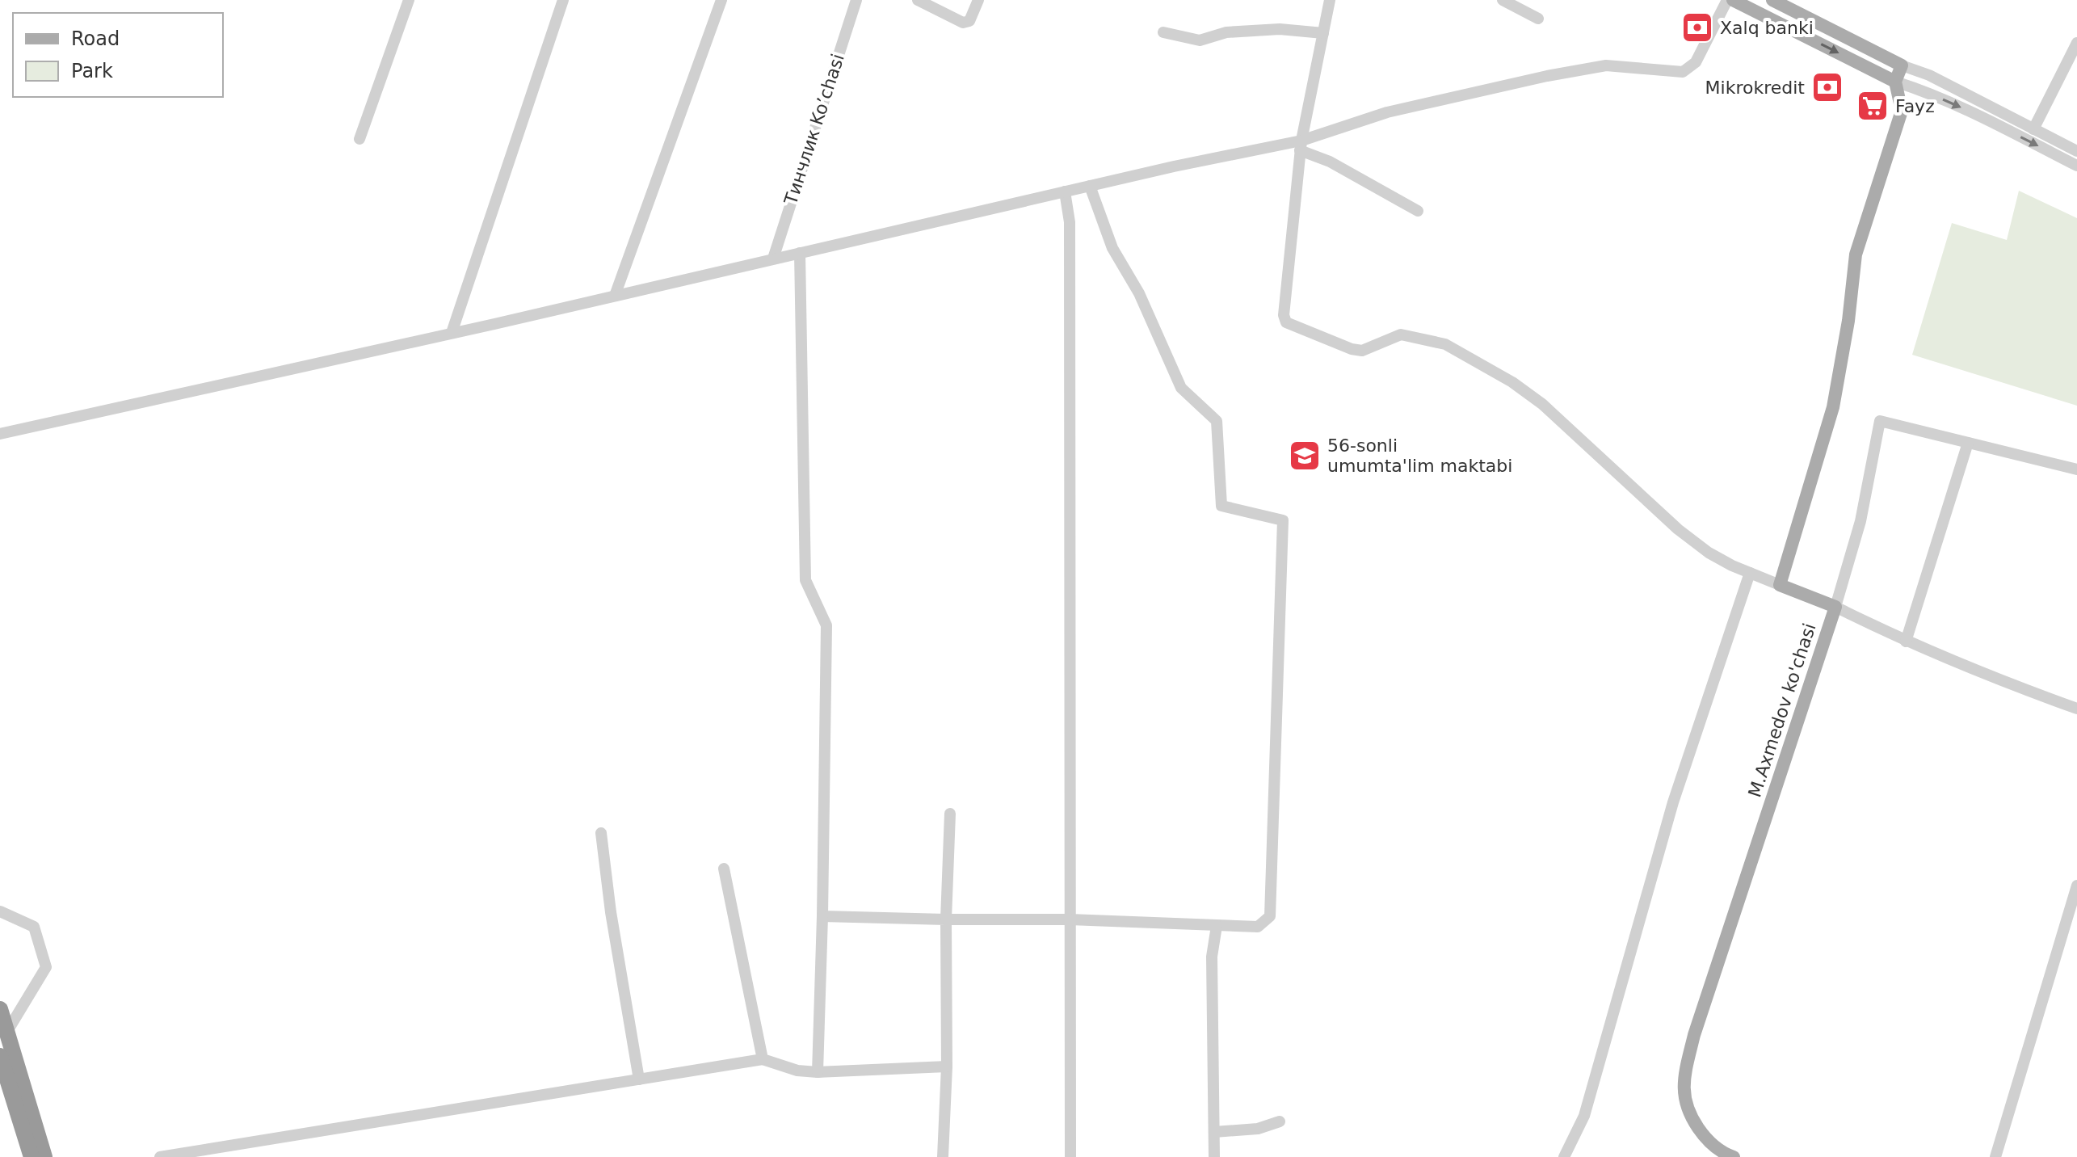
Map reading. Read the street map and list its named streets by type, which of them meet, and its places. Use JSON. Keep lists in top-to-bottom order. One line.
{"streets":{"main road":["M.Axmedov ko'chasi"],"street":["Тинчлик Ko’chasi"]},"places":{"bank":["Xalq banki","Mikrokredit"],"supermarket":["Fayz"],"school or university":["56-sonli umumta'lim maktabi"]},"legend":["Road","Park"]}
